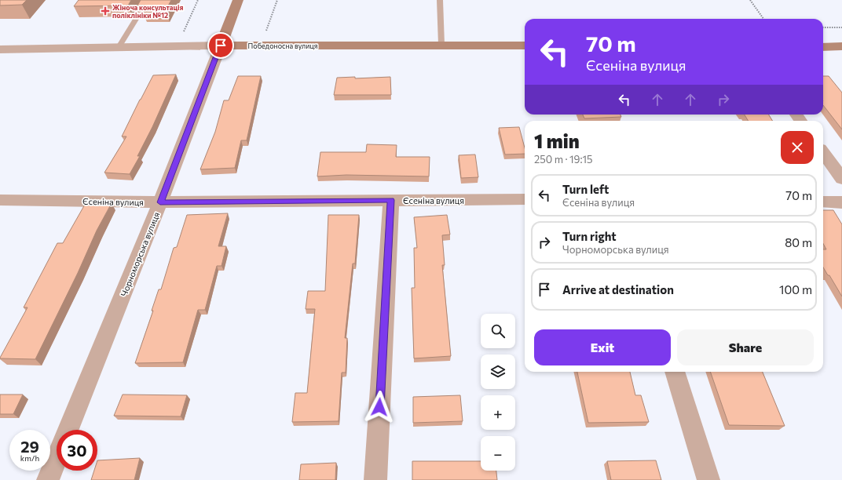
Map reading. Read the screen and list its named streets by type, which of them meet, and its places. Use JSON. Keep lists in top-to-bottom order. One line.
{"streets":{"street":["Победоносна вулиця","Єсеніна вулиця","Чорноморська вулиця"]},"crossings":[["Победоносна вулиця","Чорноморська вулиця"],["Єсеніна вулиця","Чорноморська вулиця"]],"places":{"health":["Жіноча консультація поліклініки №12"]},"page":{"turn":["70 m","Єсеніна вулиця"],"heading":["1 min","250 m · 19:15"],"list":[{"name":"Turn left","note":"Єсеніна вулиця","value":"70 m"},{"name":"Turn right","note":"Чорноморська вулиця","value":"80 m"},{"name":"Arrive at destination","value":"100 m"}],"map_buttons":["+","−"],"buttons":["Exit","Share"],"speed":"29 km/h","limit":"30"}}
